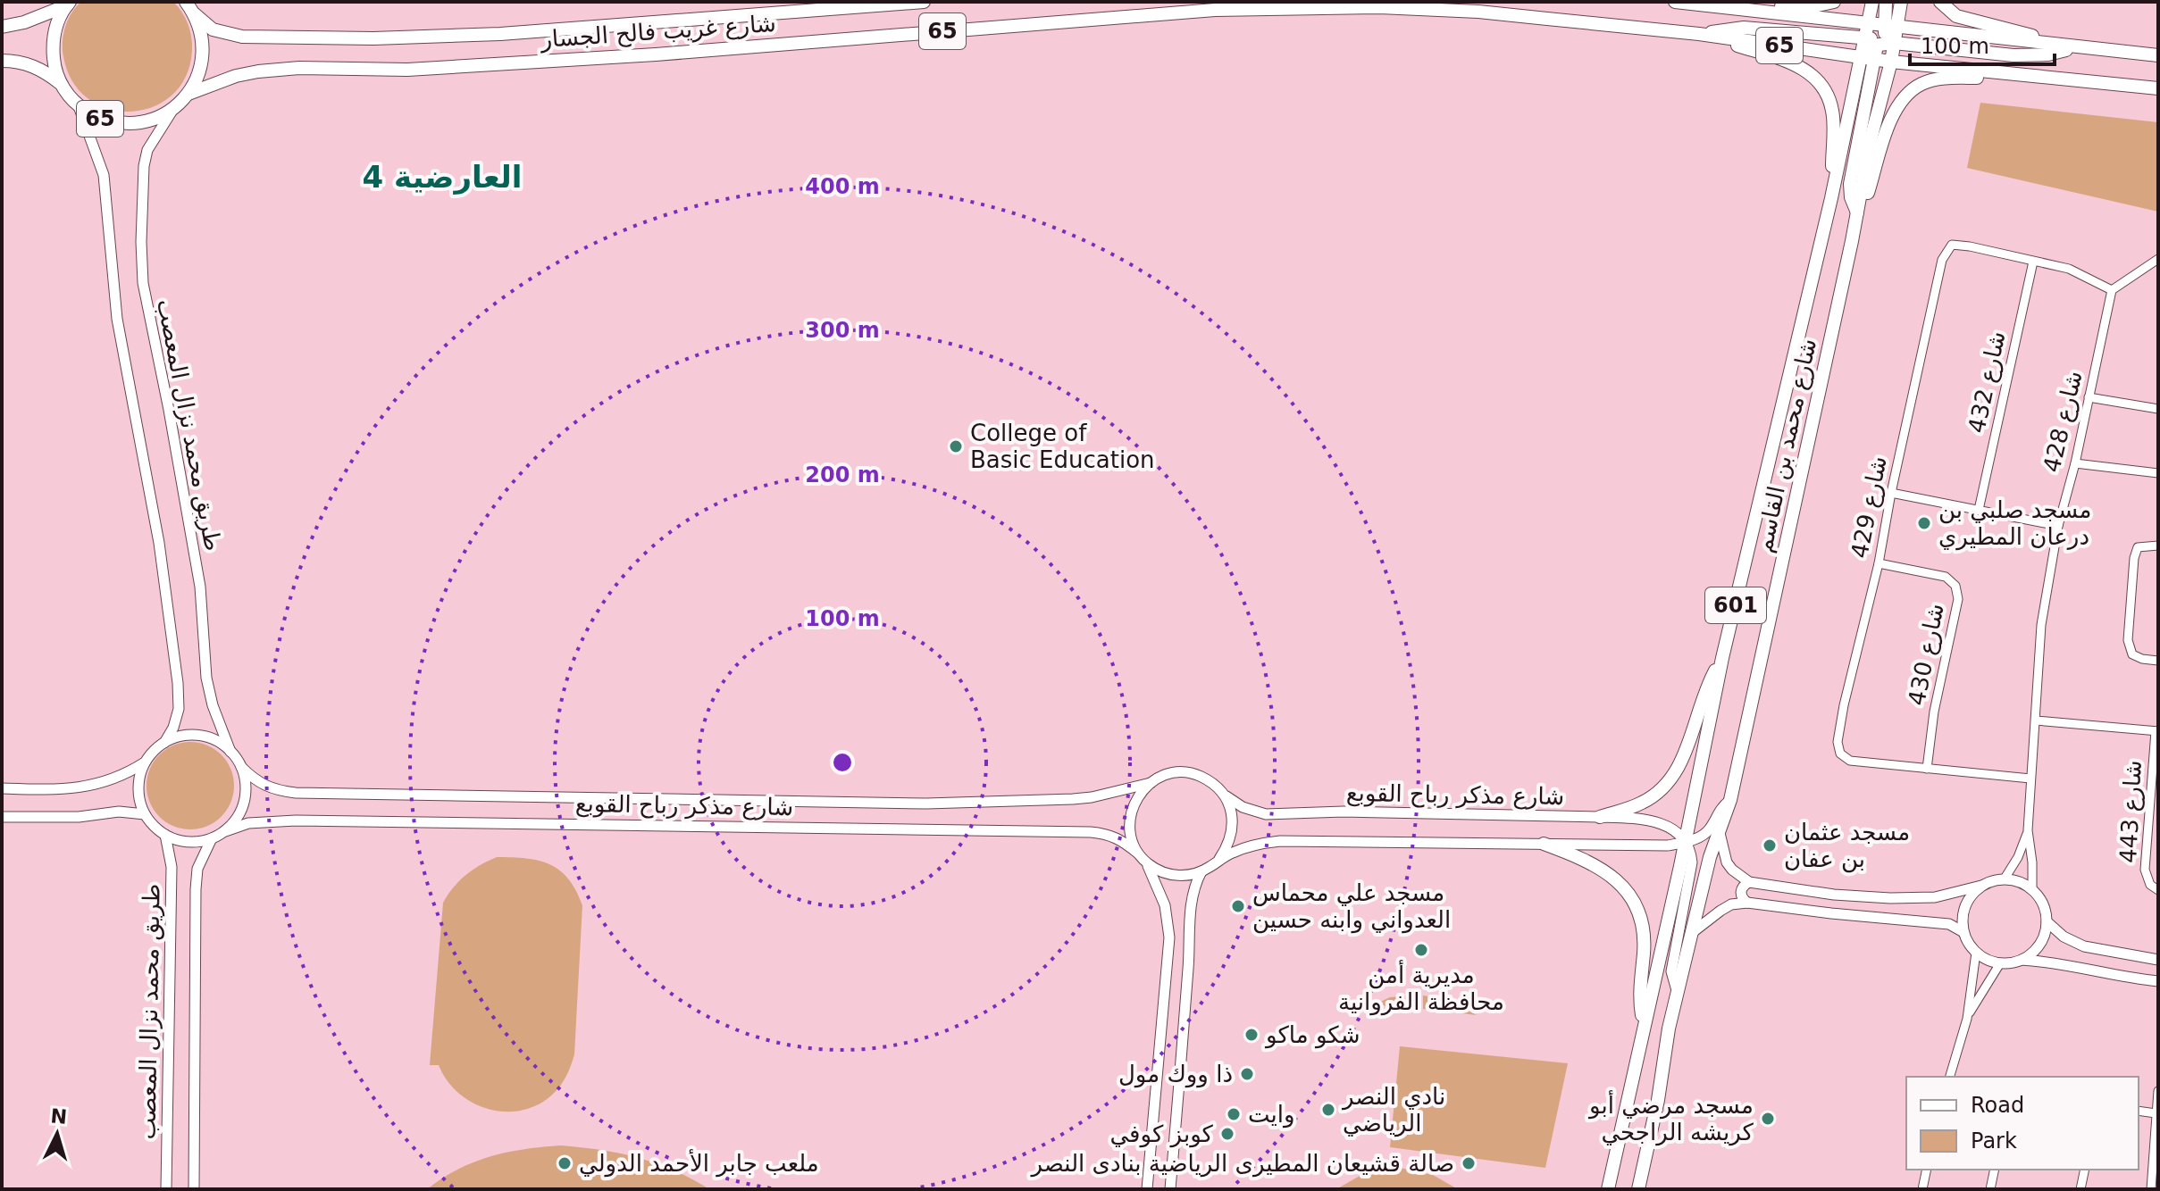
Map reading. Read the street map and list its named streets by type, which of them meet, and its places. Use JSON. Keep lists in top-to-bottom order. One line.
{"streets":{"main road":["شارع غريب فالح الجسار","65","شارع محمد بن القاسم","601"],"street":["شارع 432","شارع 428","طريق محمد نزال المعصب","شارع 429","شارع 430","شارع مذكر رباح القوبع","شارع 443"]},"crossings":[["شارع غريب فالح الجسار","65"],["شارع غريب فالح الجسار","شارع محمد بن القاسم"],["65","طريق محمد نزال المعصب"],["شارع 432","شارع 429"],["شارع 428","شارع 429"],["طريق محمد نزال المعصب","شارع مذكر رباح القوبع"],["شارع محمد بن القاسم","شارع مذكر رباح القوبع"],["شارع 429","شارع 430"]],"districts":["العارضية 4"],"places":["College of Basic Education","مسجد صلبي بن درعان المطيري","مسجد عثمان بن عفان","مسجد علي محماس العدواني وابنه حسين","مديرية أمن محافظة الفروانية","شكو ماكو","ذا ووك مول","نادي النصر الرياضي","وايت","مسجد مرضي أبو كريشه الراجحي","كوبز كوفي","ملعب جابر الأحمد الدولي","صالة قشيعان المطيرى الرياضية بنادى النصر"],"legend":["Road","Park"],"scale_bar":"100 m","north":"top","rings":["400 m","300 m","200 m","100 m"]}
